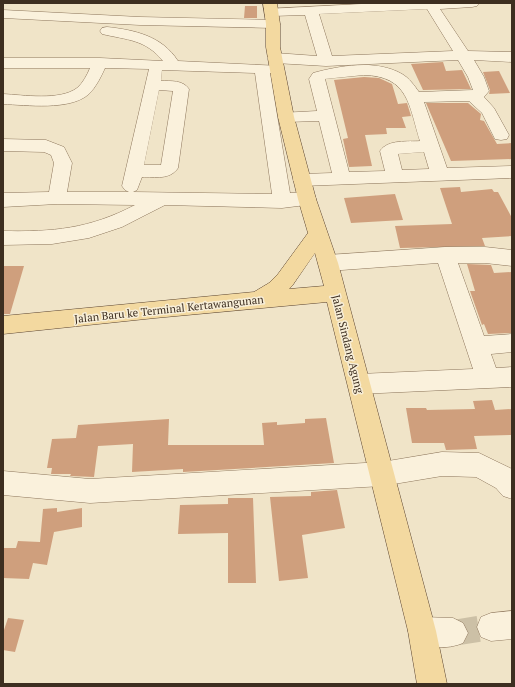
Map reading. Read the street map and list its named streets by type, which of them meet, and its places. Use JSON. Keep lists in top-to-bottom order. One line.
{"streets":{"main road":["Jalan Baru ke Terminal Kertawangunan","Jalan Sindang Agung"]},"crossings":[["Jalan Baru ke Terminal Kertawangunan","Jalan Sindang Agung"]]}
